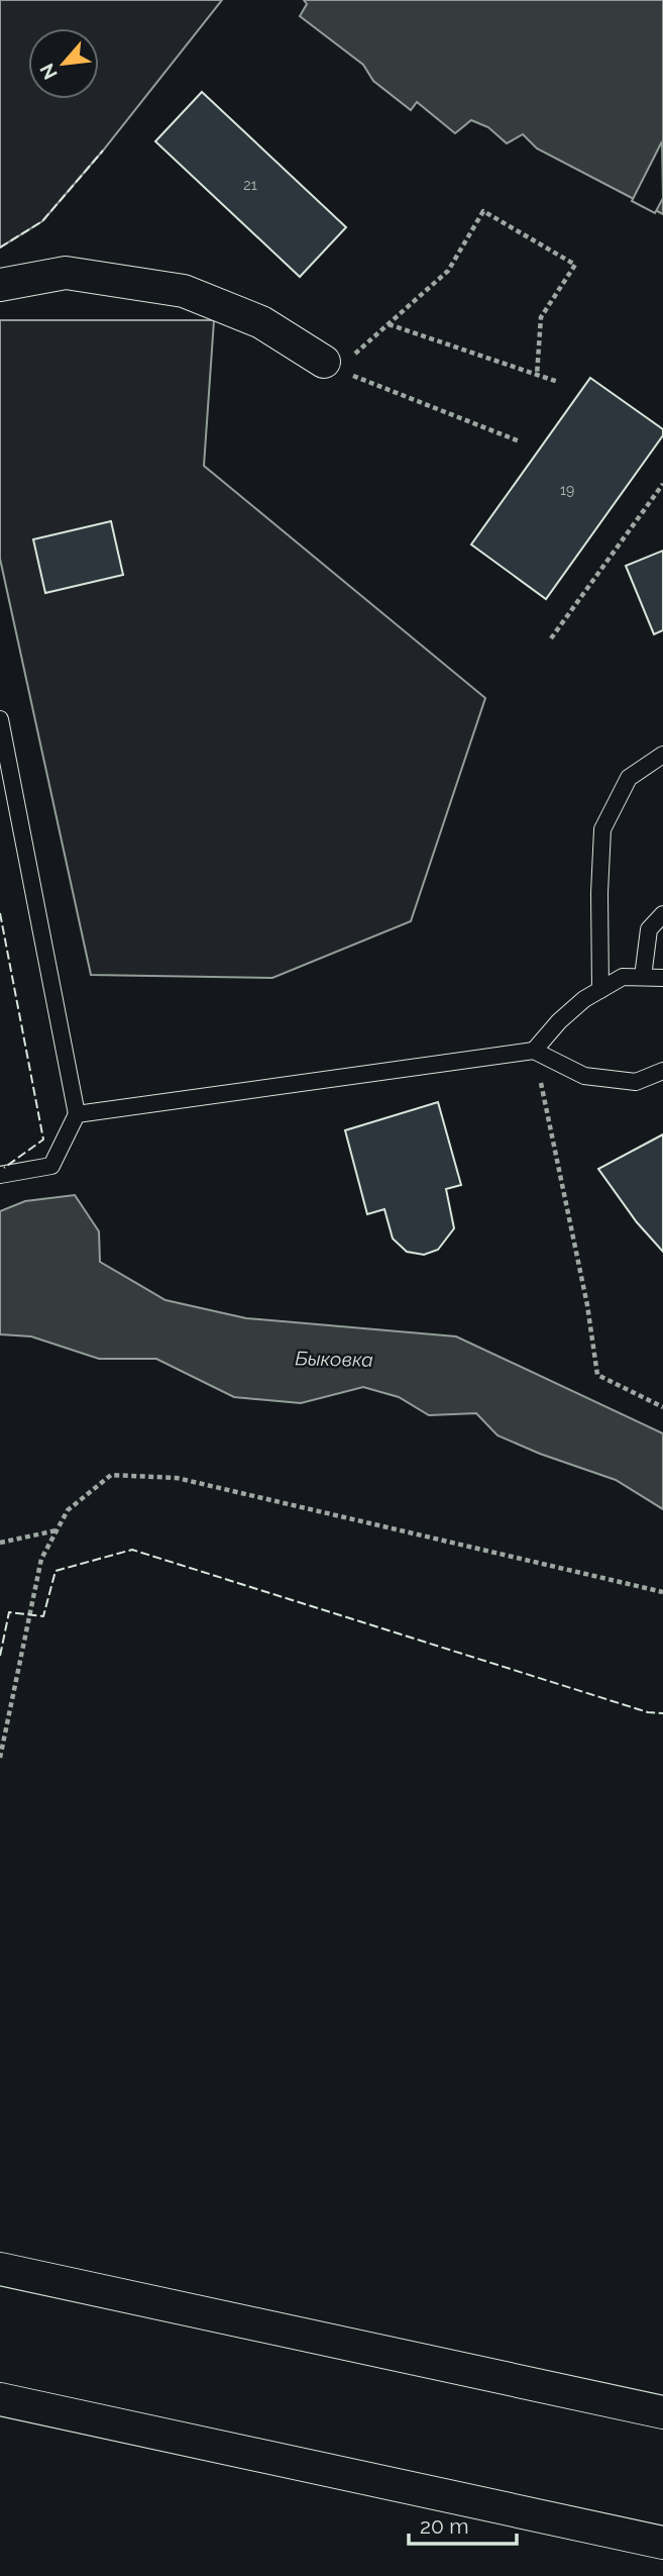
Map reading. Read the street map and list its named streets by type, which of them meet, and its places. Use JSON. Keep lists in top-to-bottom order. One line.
{"water":["Быковка"],"house_numbers":["21","19"],"scale_bar":"20 m","north":"bottom left"}
